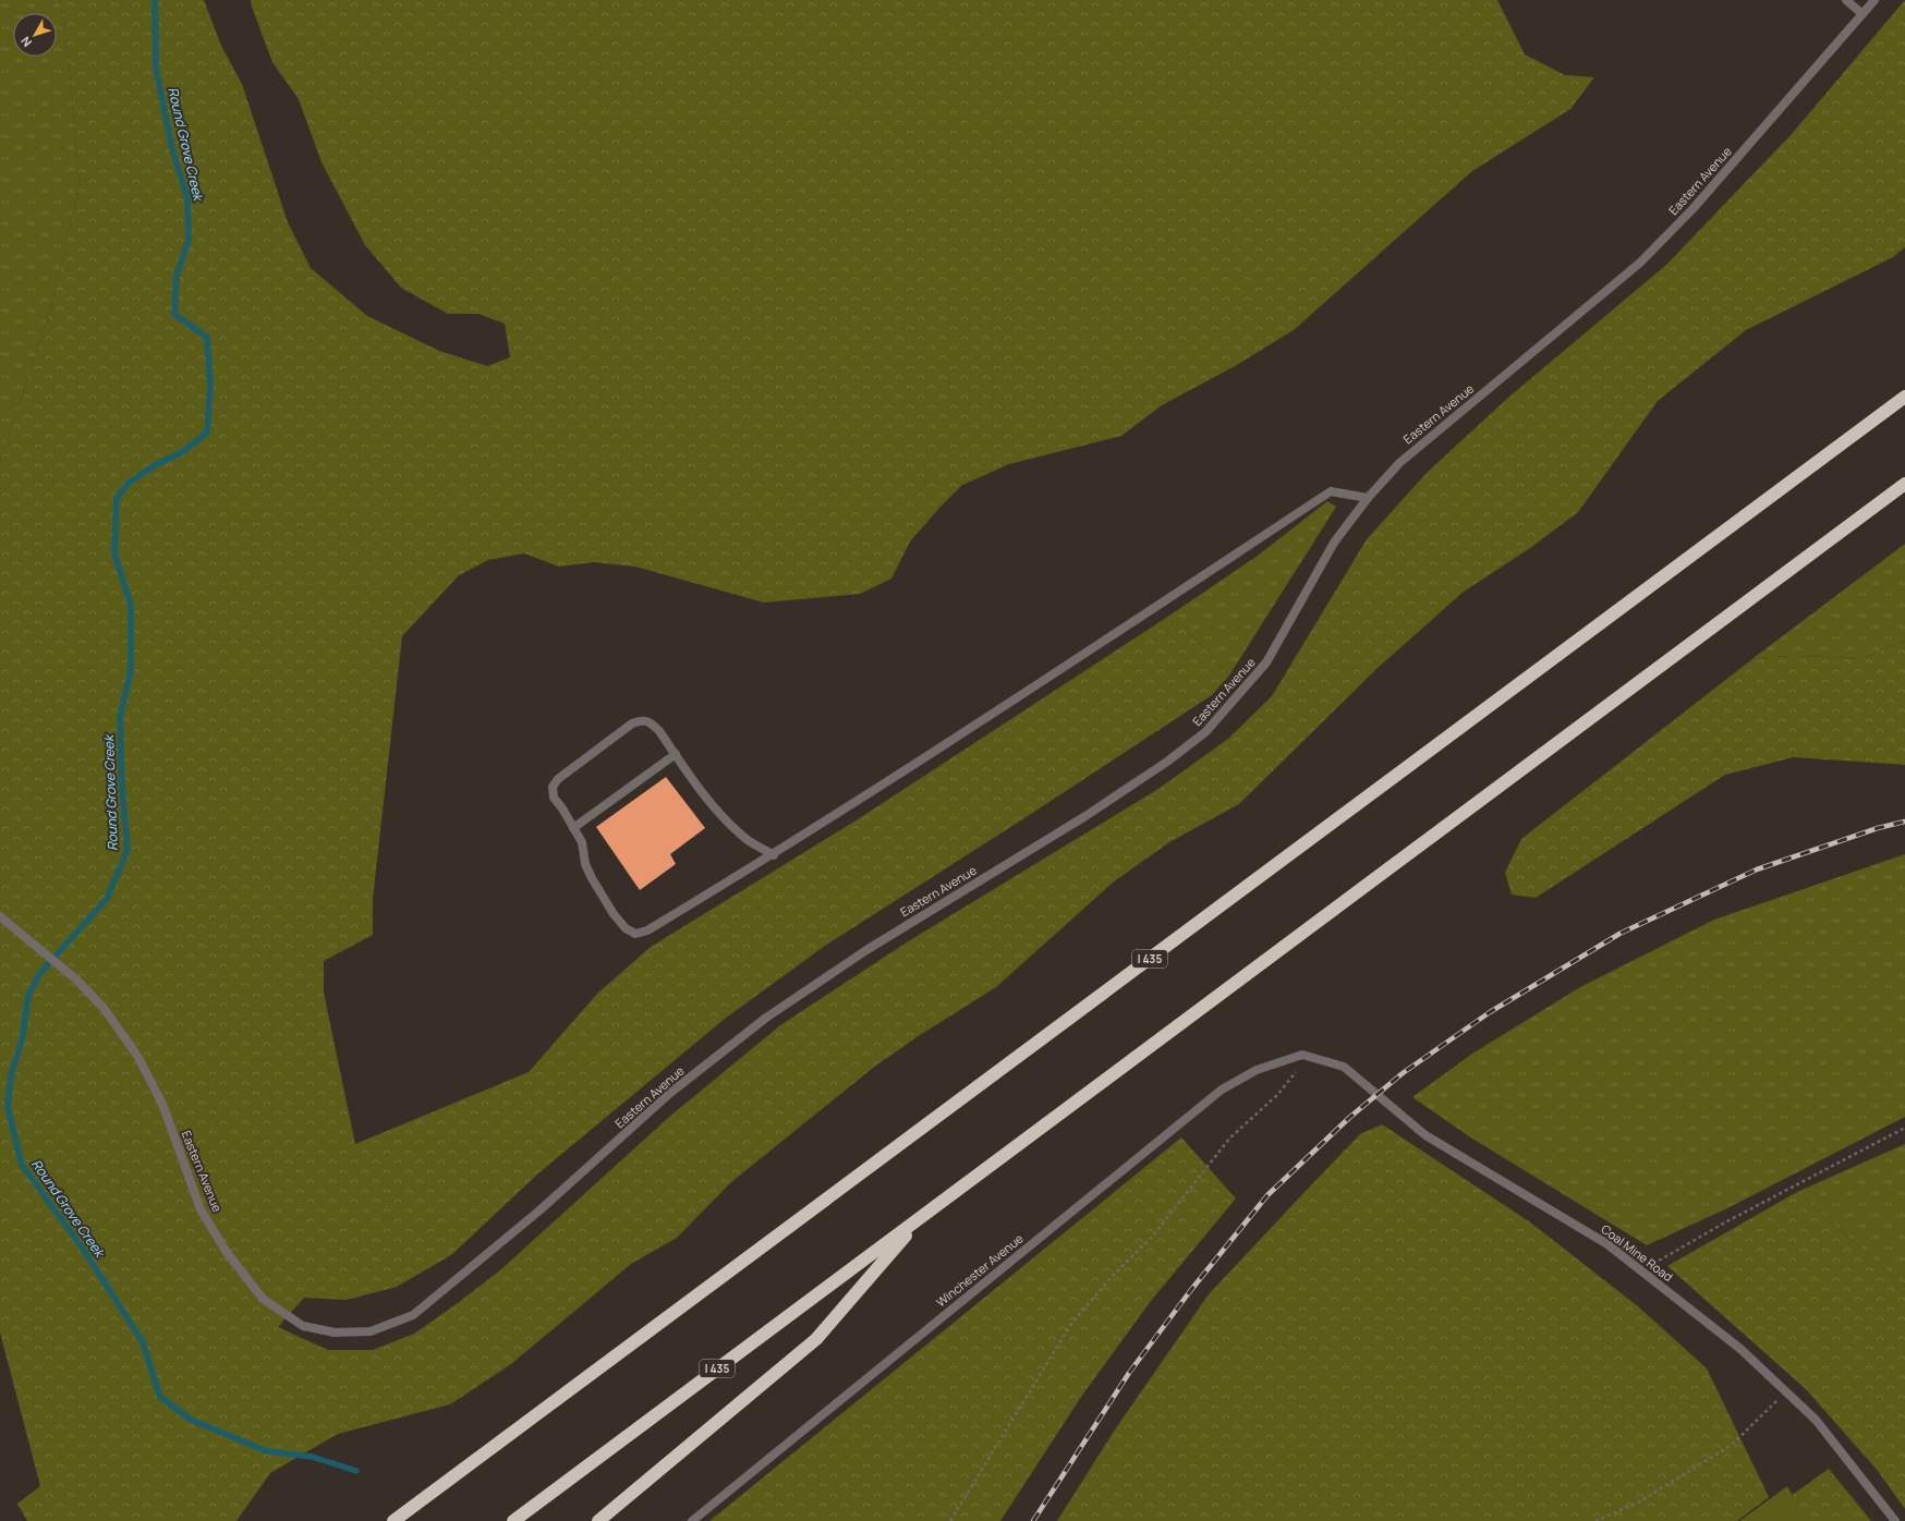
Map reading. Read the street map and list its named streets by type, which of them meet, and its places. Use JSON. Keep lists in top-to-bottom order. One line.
{"streets":{"highway":["I 435"],"street":["Eastern Avenue","Coal Mine Road","Winchester Avenue"]},"crossings":[["Coal Mine Road","Winchester Avenue"]],"water":["Round Grove Creek"],"north":"bottom left"}
